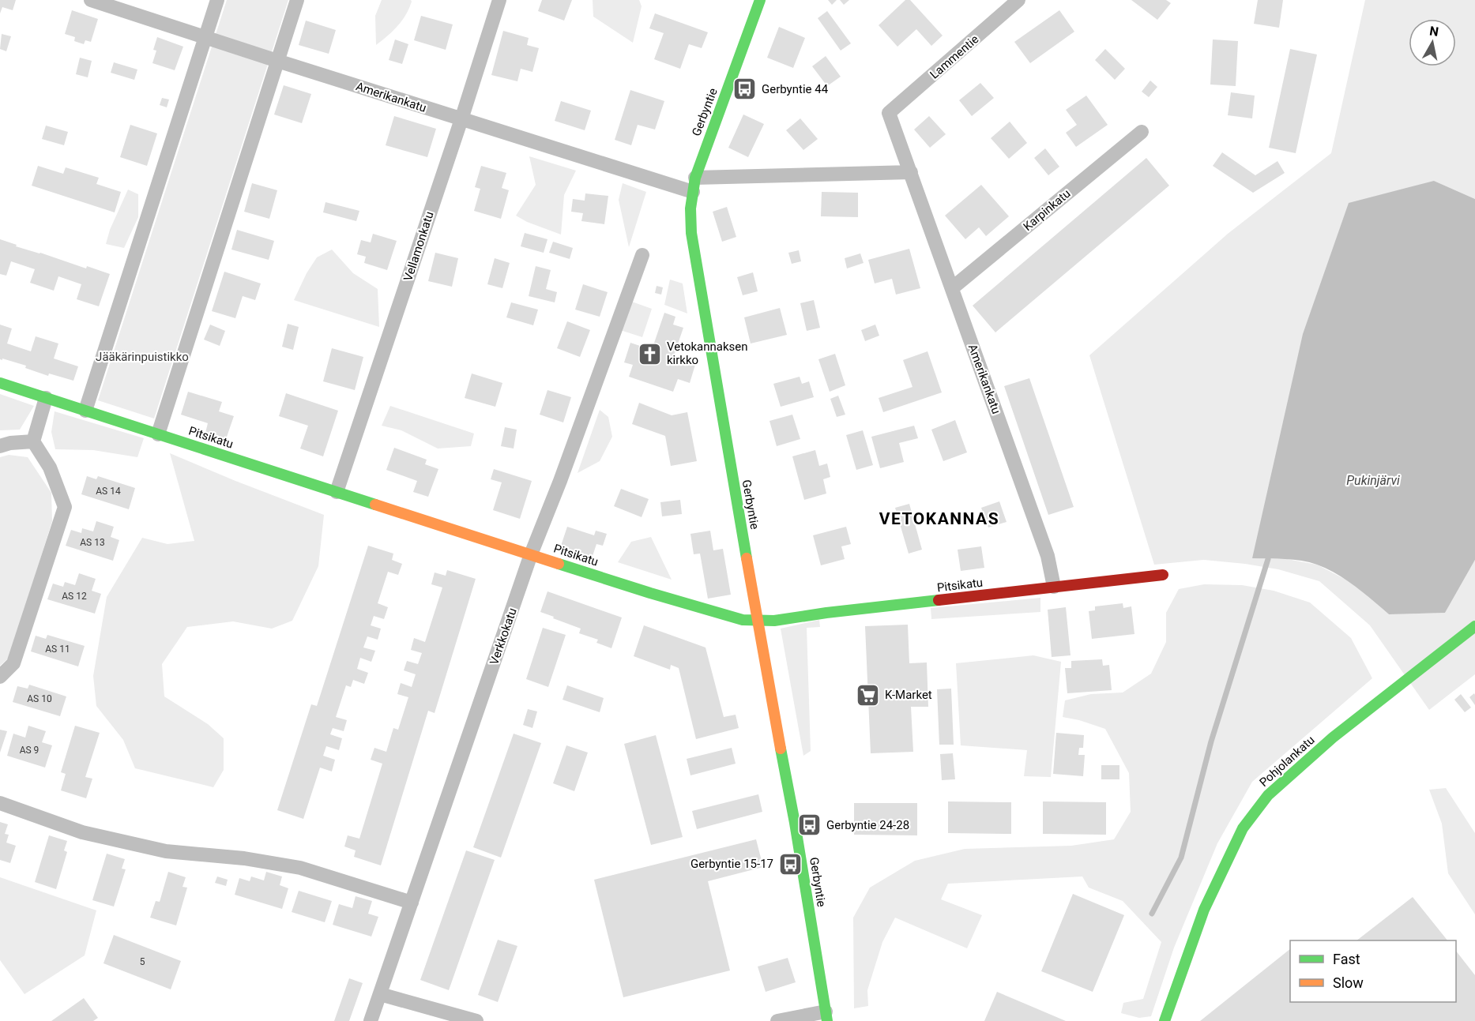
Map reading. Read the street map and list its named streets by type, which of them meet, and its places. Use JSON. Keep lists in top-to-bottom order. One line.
{"streets":{"main road":["Gerbyntie","Pitsikatu","Pohjolankatu"],"street":["Lammentie","Amerikankatu","Karpinkatu","Vellamonkatu","Verkkokatu"]},"crossings":[["Lammentie","Amerikankatu"],["Amerikankatu","Gerbyntie"],["Amerikankatu","Karpinkatu"],["Amerikankatu","Vellamonkatu"],["Amerikankatu","Pitsikatu"],["Gerbyntie","Pitsikatu"],["Vellamonkatu","Pitsikatu"],["Pitsikatu","Verkkokatu"]],"districts":["VETOKANNAS"],"water":["Pukinjärvi"],"parks":["Jääkärinpuistikko"],"places":{"bus stop":["Gerbyntie 44","Gerbyntie 24-28","Gerbyntie 15-17"],"church":["Vetokannaksen kirkko"],"supermarket":["K-Market"]},"house_numbers":["AS 14","AS 13","AS 12","AS 11","AS 10","AS 9","5"],"legend":["Fast","Slow"],"north":"top"}
